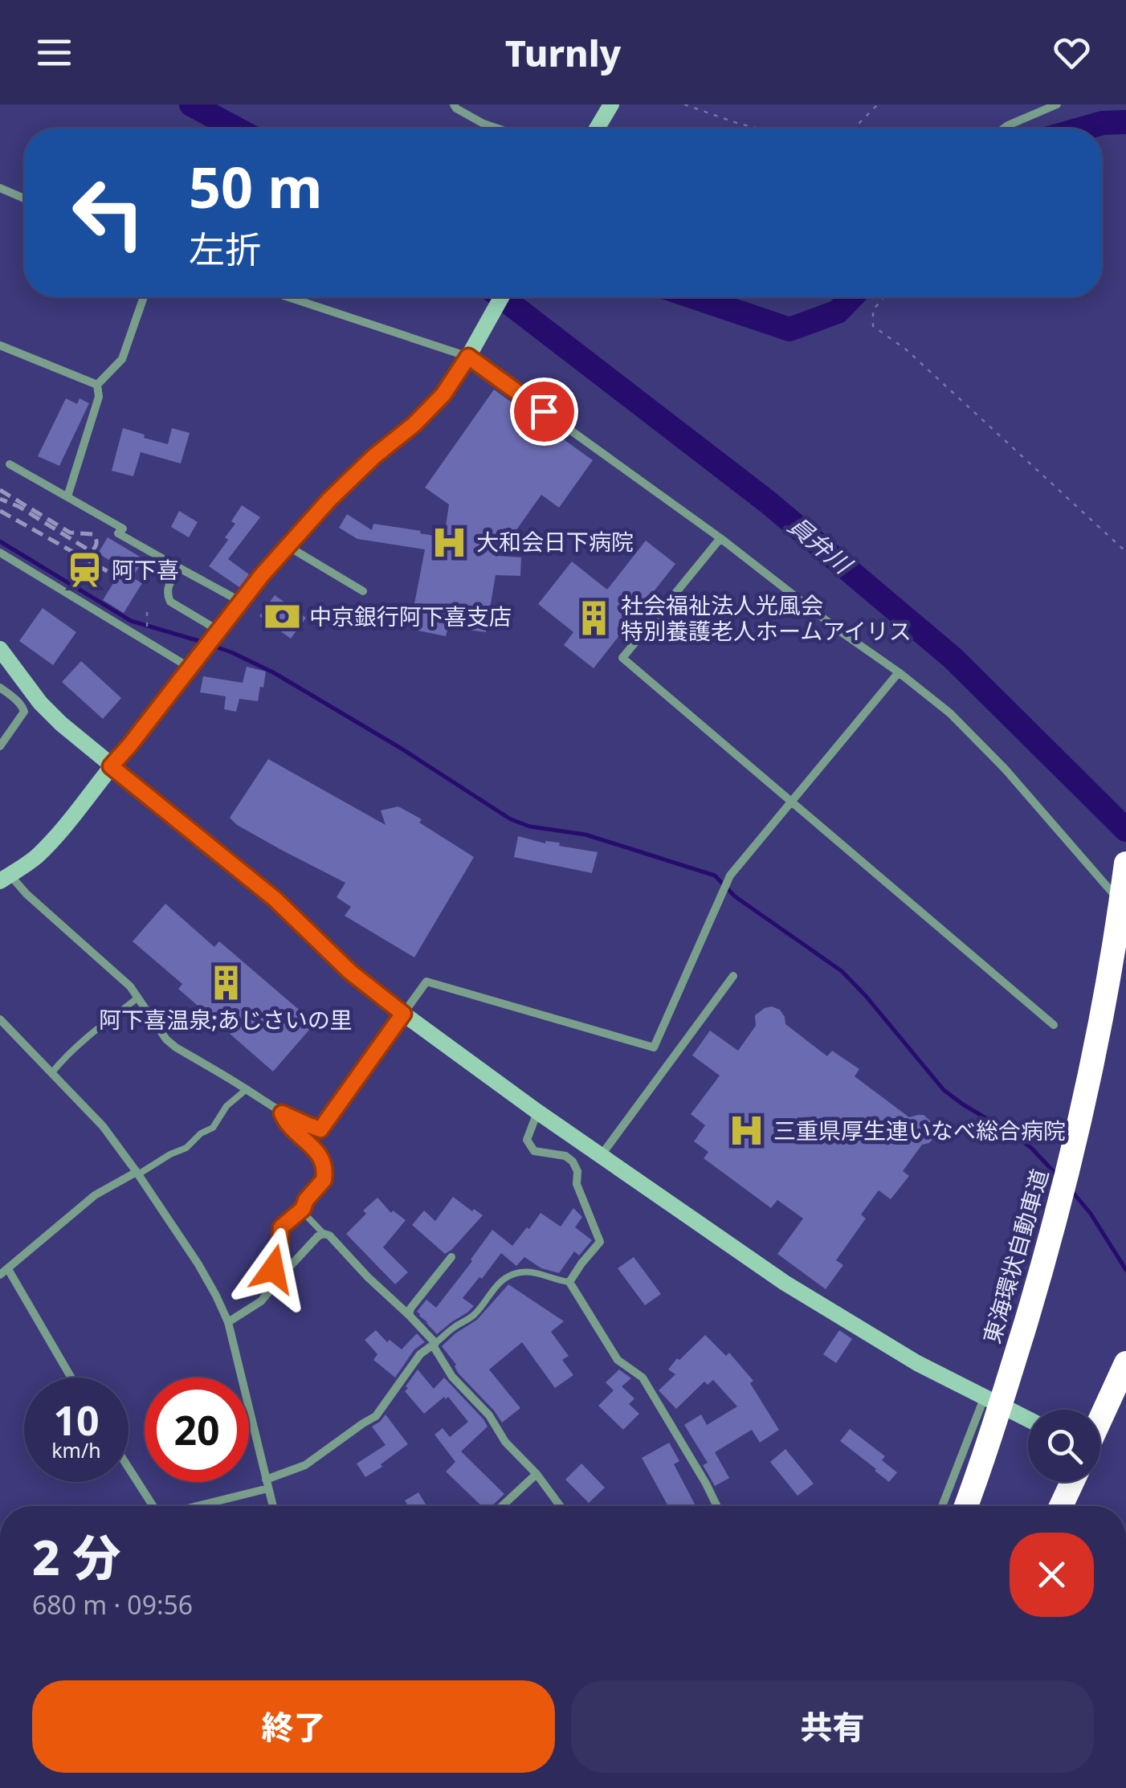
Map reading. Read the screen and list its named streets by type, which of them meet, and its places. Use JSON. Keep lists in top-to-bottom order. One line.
{"streets":{"highway":["東海環状自動車道"]},"water":["員弁川"],"places":{"hospital":["大和会日下病院","三重県厚生連いなべ総合病院"],"station":["阿下喜"],"bank":["中京銀行阿下喜支店"],"building":["社会福祉法人光風会 特別養護老人ホームアイリス","阿下喜温泉;あじさいの里"]},"page":{"header":"Turnly","turn":["50 m","左折"],"speed":"10 km/h","limit":"20","heading":["2 分","680 m · 09:56"],"buttons":["終了","共有"]}}
